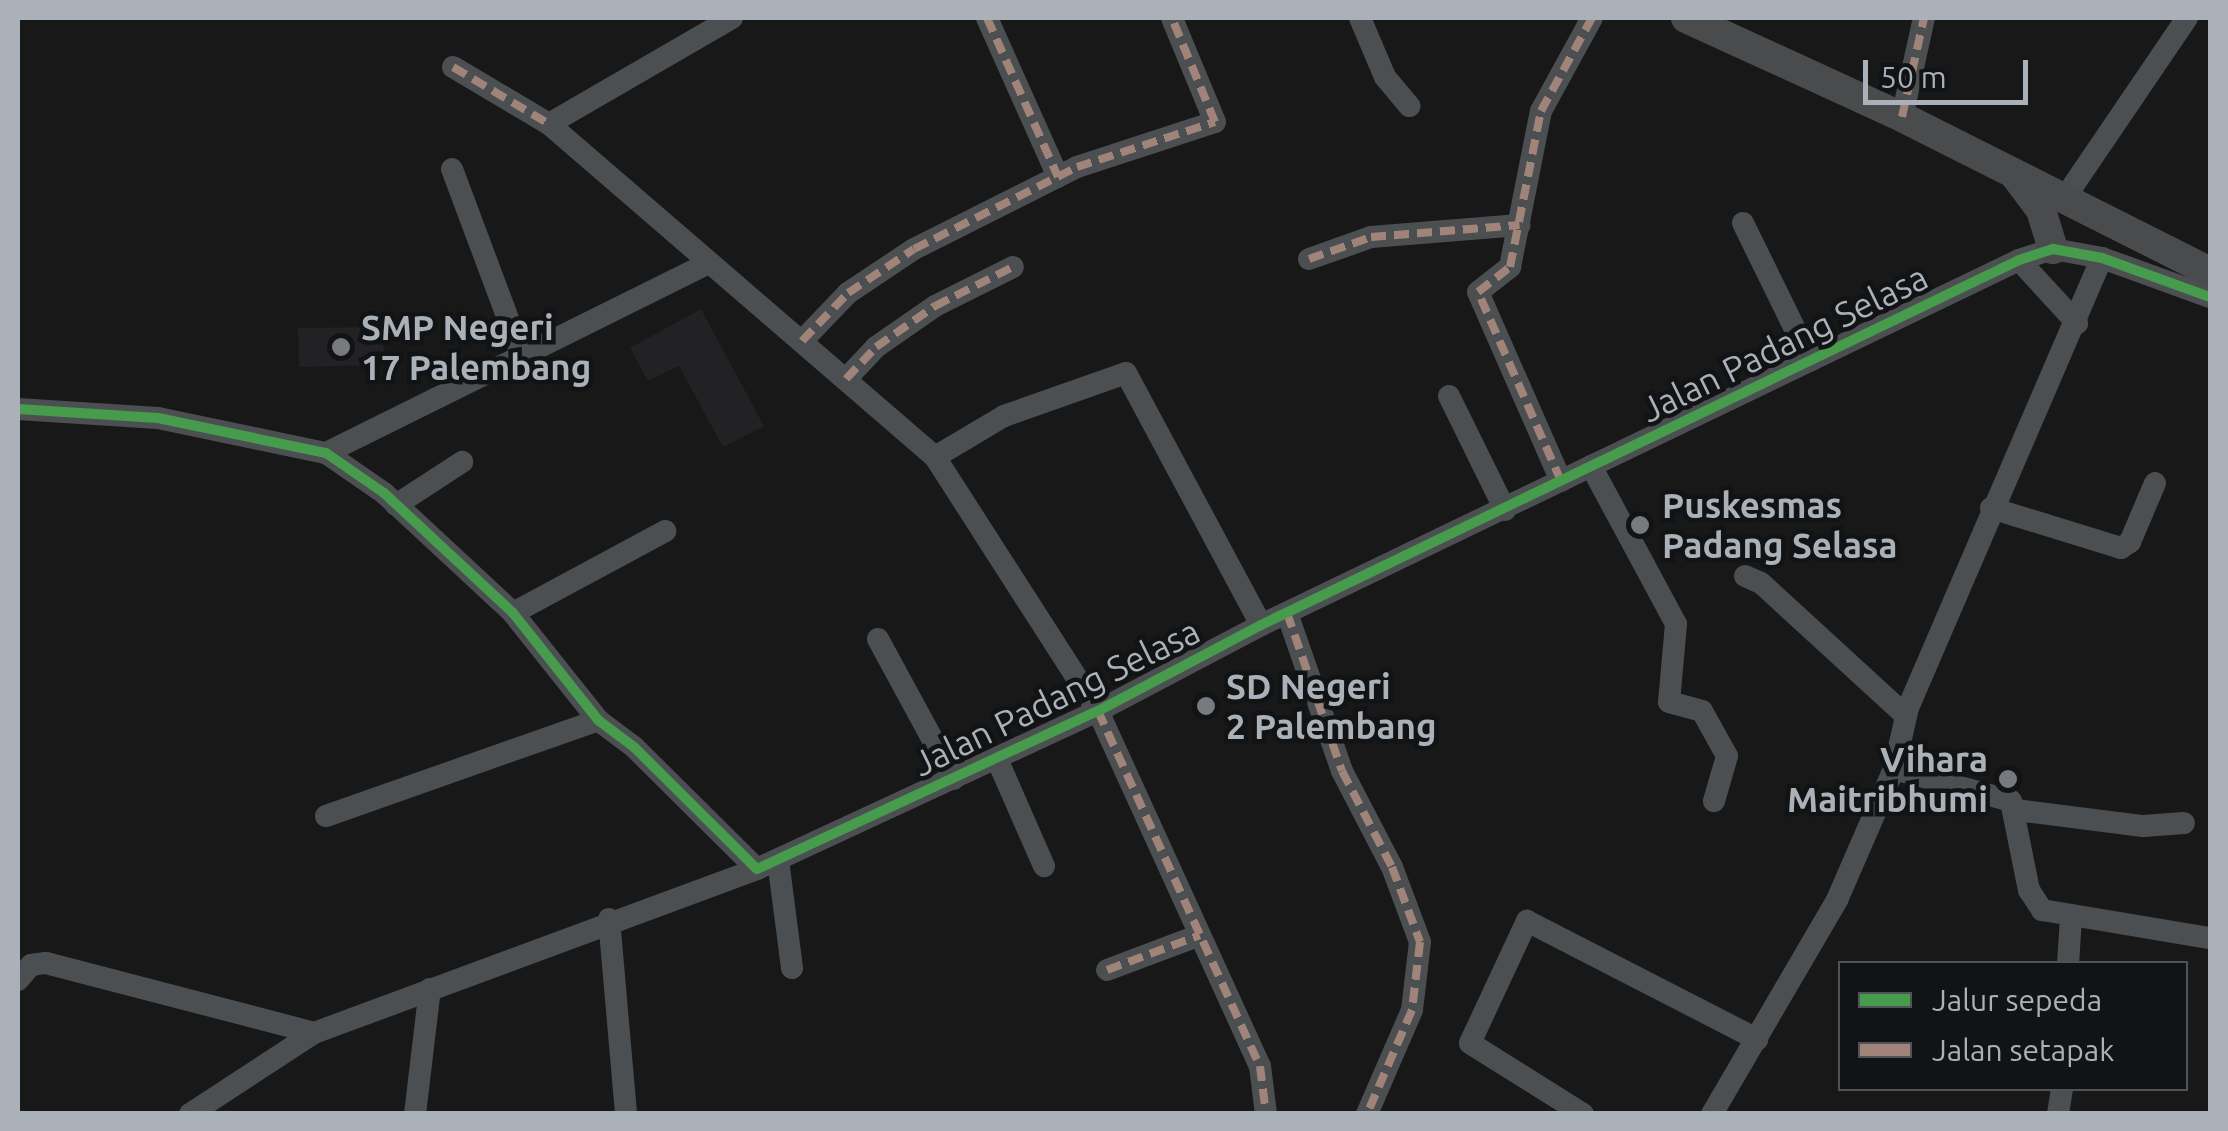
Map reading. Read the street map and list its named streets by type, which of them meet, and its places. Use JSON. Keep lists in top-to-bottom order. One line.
{"streets":{"street":["Jalan Padang Selasa"]},"places":["SMP Negeri 17 Palembang","Puskesmas Padang Selasa","SD Negeri 2 Palembang","Vihara Maitribhumi"],"legend":["Jalur sepeda","Jalan setapak"],"scale_bar":"50 m"}
